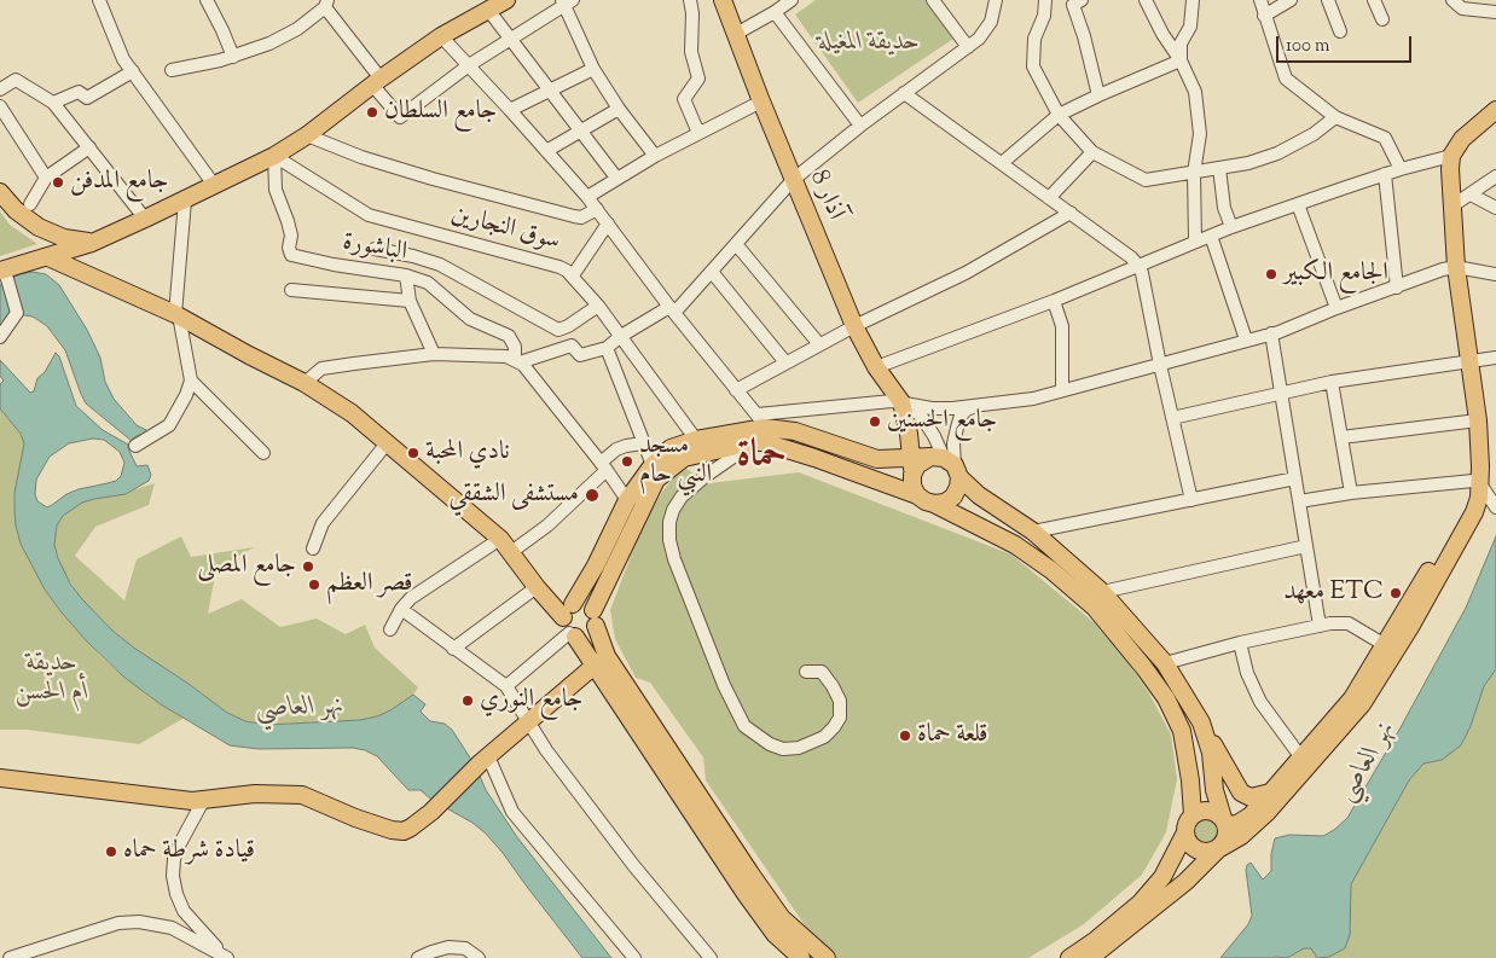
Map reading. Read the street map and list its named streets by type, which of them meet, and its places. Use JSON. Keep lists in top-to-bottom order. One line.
{"streets":{"main road":["8 آذار"],"street":["سوق النجارين","الباشورة"]},"crossings":[["سوق النجارين","الباشورة"]],"districts":["حماة"],"water":["نهر العاصي"],"parks":["حديقة المغيلة","حديقة أم الحسن"],"places":["جامع السلطان","جامع المدفن","الجامع الكبير","جامع الحسنين","نادي المحبة","مسجد النبي حام","مستشفى الشققي","جامع المصلى","قصر العظم","معهد ETC","جامع النوري","قلعة حماة","قيادة شرطة حماه"],"scale_bar":"100 m"}
